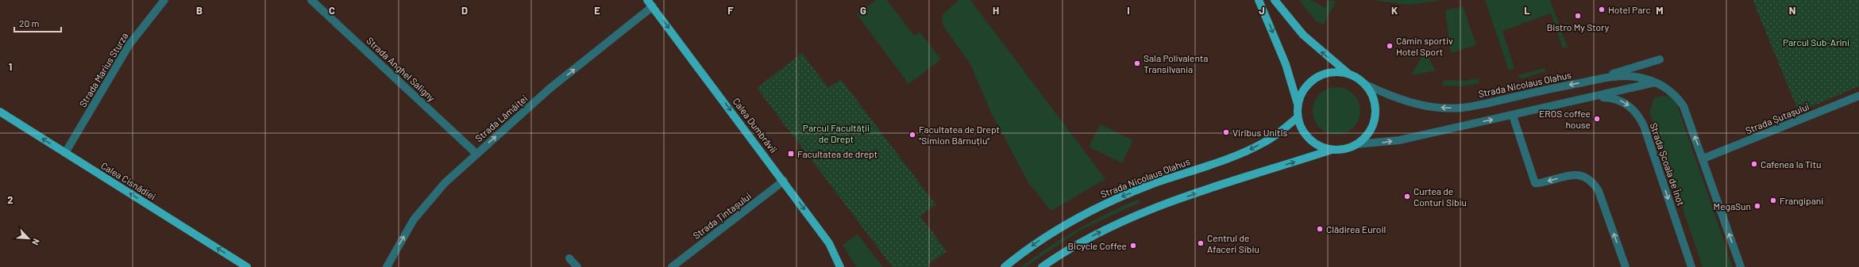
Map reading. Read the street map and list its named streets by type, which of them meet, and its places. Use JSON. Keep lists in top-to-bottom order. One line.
{"streets":{"main road":["Strada Nicolaus Olahus","Calea Dumbrăvii","Calea Cisnădiei"],"street":["Strada Anghel Saligny","Strada Marius Sturza","Strada Lămâiței","Strada Șutașului","Strada Școala de Înot","Strada Țintașului"]},"crossings":[["Strada Anghel Saligny","Strada Lămâiței"],["Strada Marius Sturza","Calea Cisnădiei"],["Strada Nicolaus Olahus","Strada Șutașului"],["Strada Lămâiței","Calea Dumbrăvii"],["Calea Dumbrăvii","Strada Țintașului"]],"one_way":["Strada Lămâiței","Calea Dumbrăvii","Calea Cisnădiei"],"parks":["Parcul Sub-Arini","Parcul Facultății de Drept"],"places":{"other":["Hotel Parc","Bistro My Story","Cămin sportiv Hotel Sport","Sala Polivalenta Transilvania","EROS coffee house","Viribus Unitis","Facultatea de Drept \"Simion Bărnuțiu\"","Cafenea la Titu","Curtea de Conturi Sibiu","Frangipani","MegaSun","Clădirea Euroil","Centrul de Afaceri Sibiu","Bicycle Coffee"],"transit":["Facultatea de drept"]},"scale_bar":"20 m","north":"bottom right","grid":{"columns":["B","C","D","E","F","G","H","I","J","K","L","M","N"],"rows":["1","2"]}}
